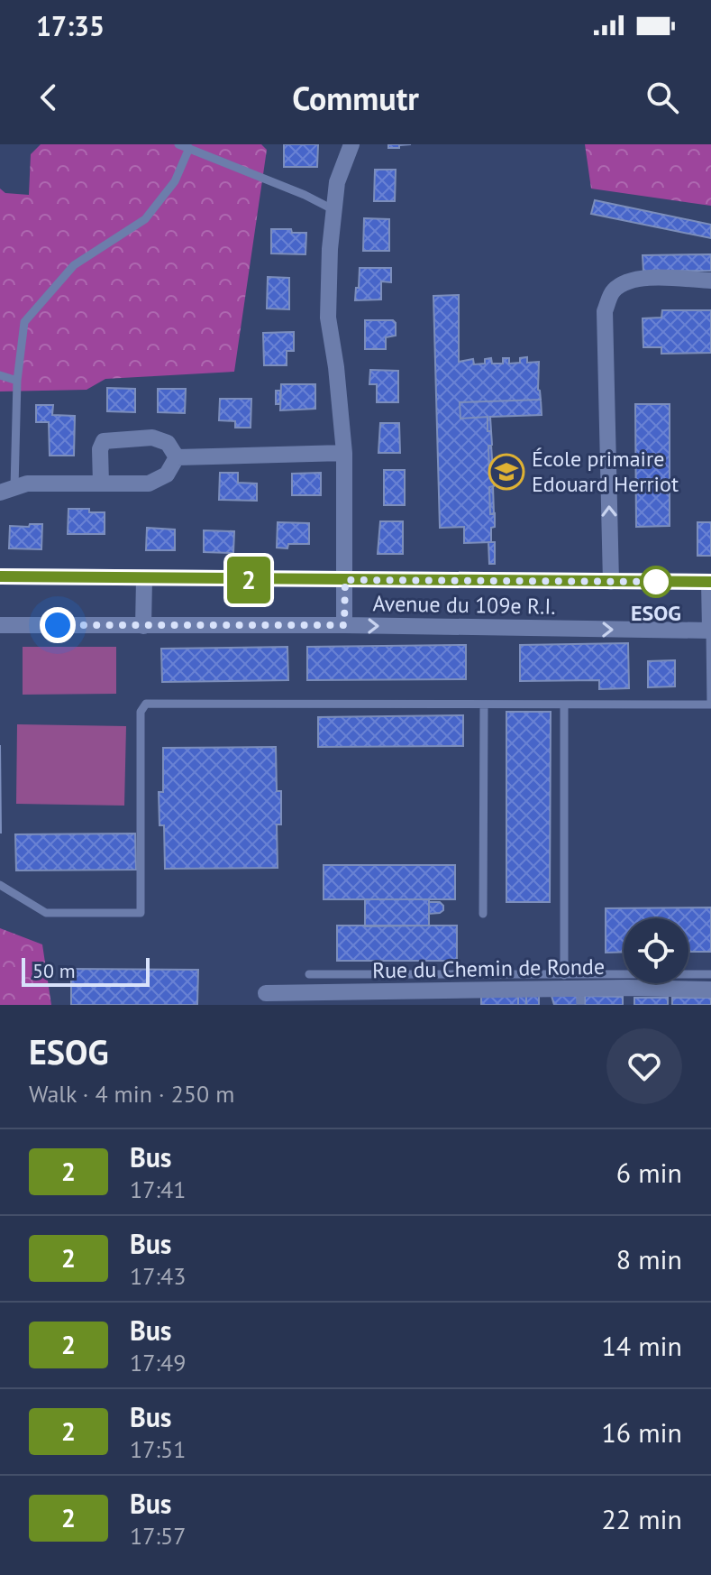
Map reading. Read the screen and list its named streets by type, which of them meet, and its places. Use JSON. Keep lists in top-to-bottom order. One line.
{"streets":{"street":["Avenue du 109e R.I.","Rue du Chemin de Ronde"]},"places":{"school or university":["École primaire Edouard Herriot"],"other":["ESOG"]},"lines":["bus line 2"],"scale_bar":"50 m","page":{"status":"17:35","header":"Commutr","on_map":"2","scale":"50 m","heading":["ESOG","Walk · 4 min · 250 m"],"list":[{"mark":"2","name":"Bus","note":"17:41","value":"6 min"},{"mark":"2","name":"Bus","note":"17:43","value":"8 min"},{"mark":"2","name":"Bus","note":"17:49","value":"14 min"},{"mark":"2","name":"Bus","note":"17:51","value":"16 min"},{"mark":"2","name":"Bus","note":"17:57","value":"22 min"}]}}
